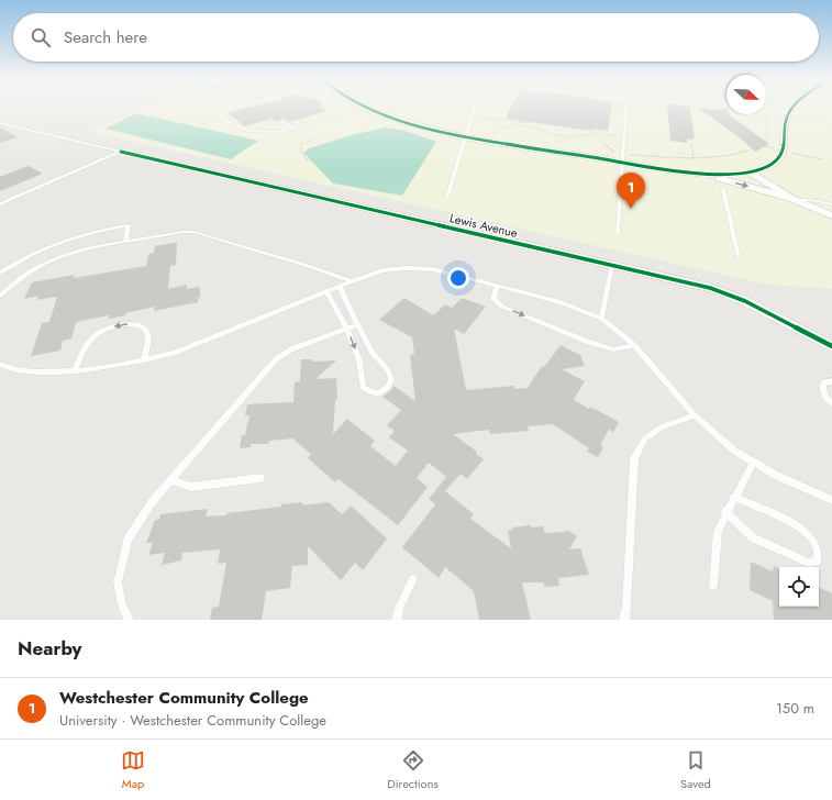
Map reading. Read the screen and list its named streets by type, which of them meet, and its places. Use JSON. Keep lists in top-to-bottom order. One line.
{"streets":{"street":["Lewis Avenue"]},"north":"bottom right","page":{"search":"Search here","pins":"1","heading":"Nearby","list":[{"mark":"1","name":"Westchester Community College","note":"University · Westchester Community College","value":"150 m"}],"nav":["Map","Directions","Saved"]}}
